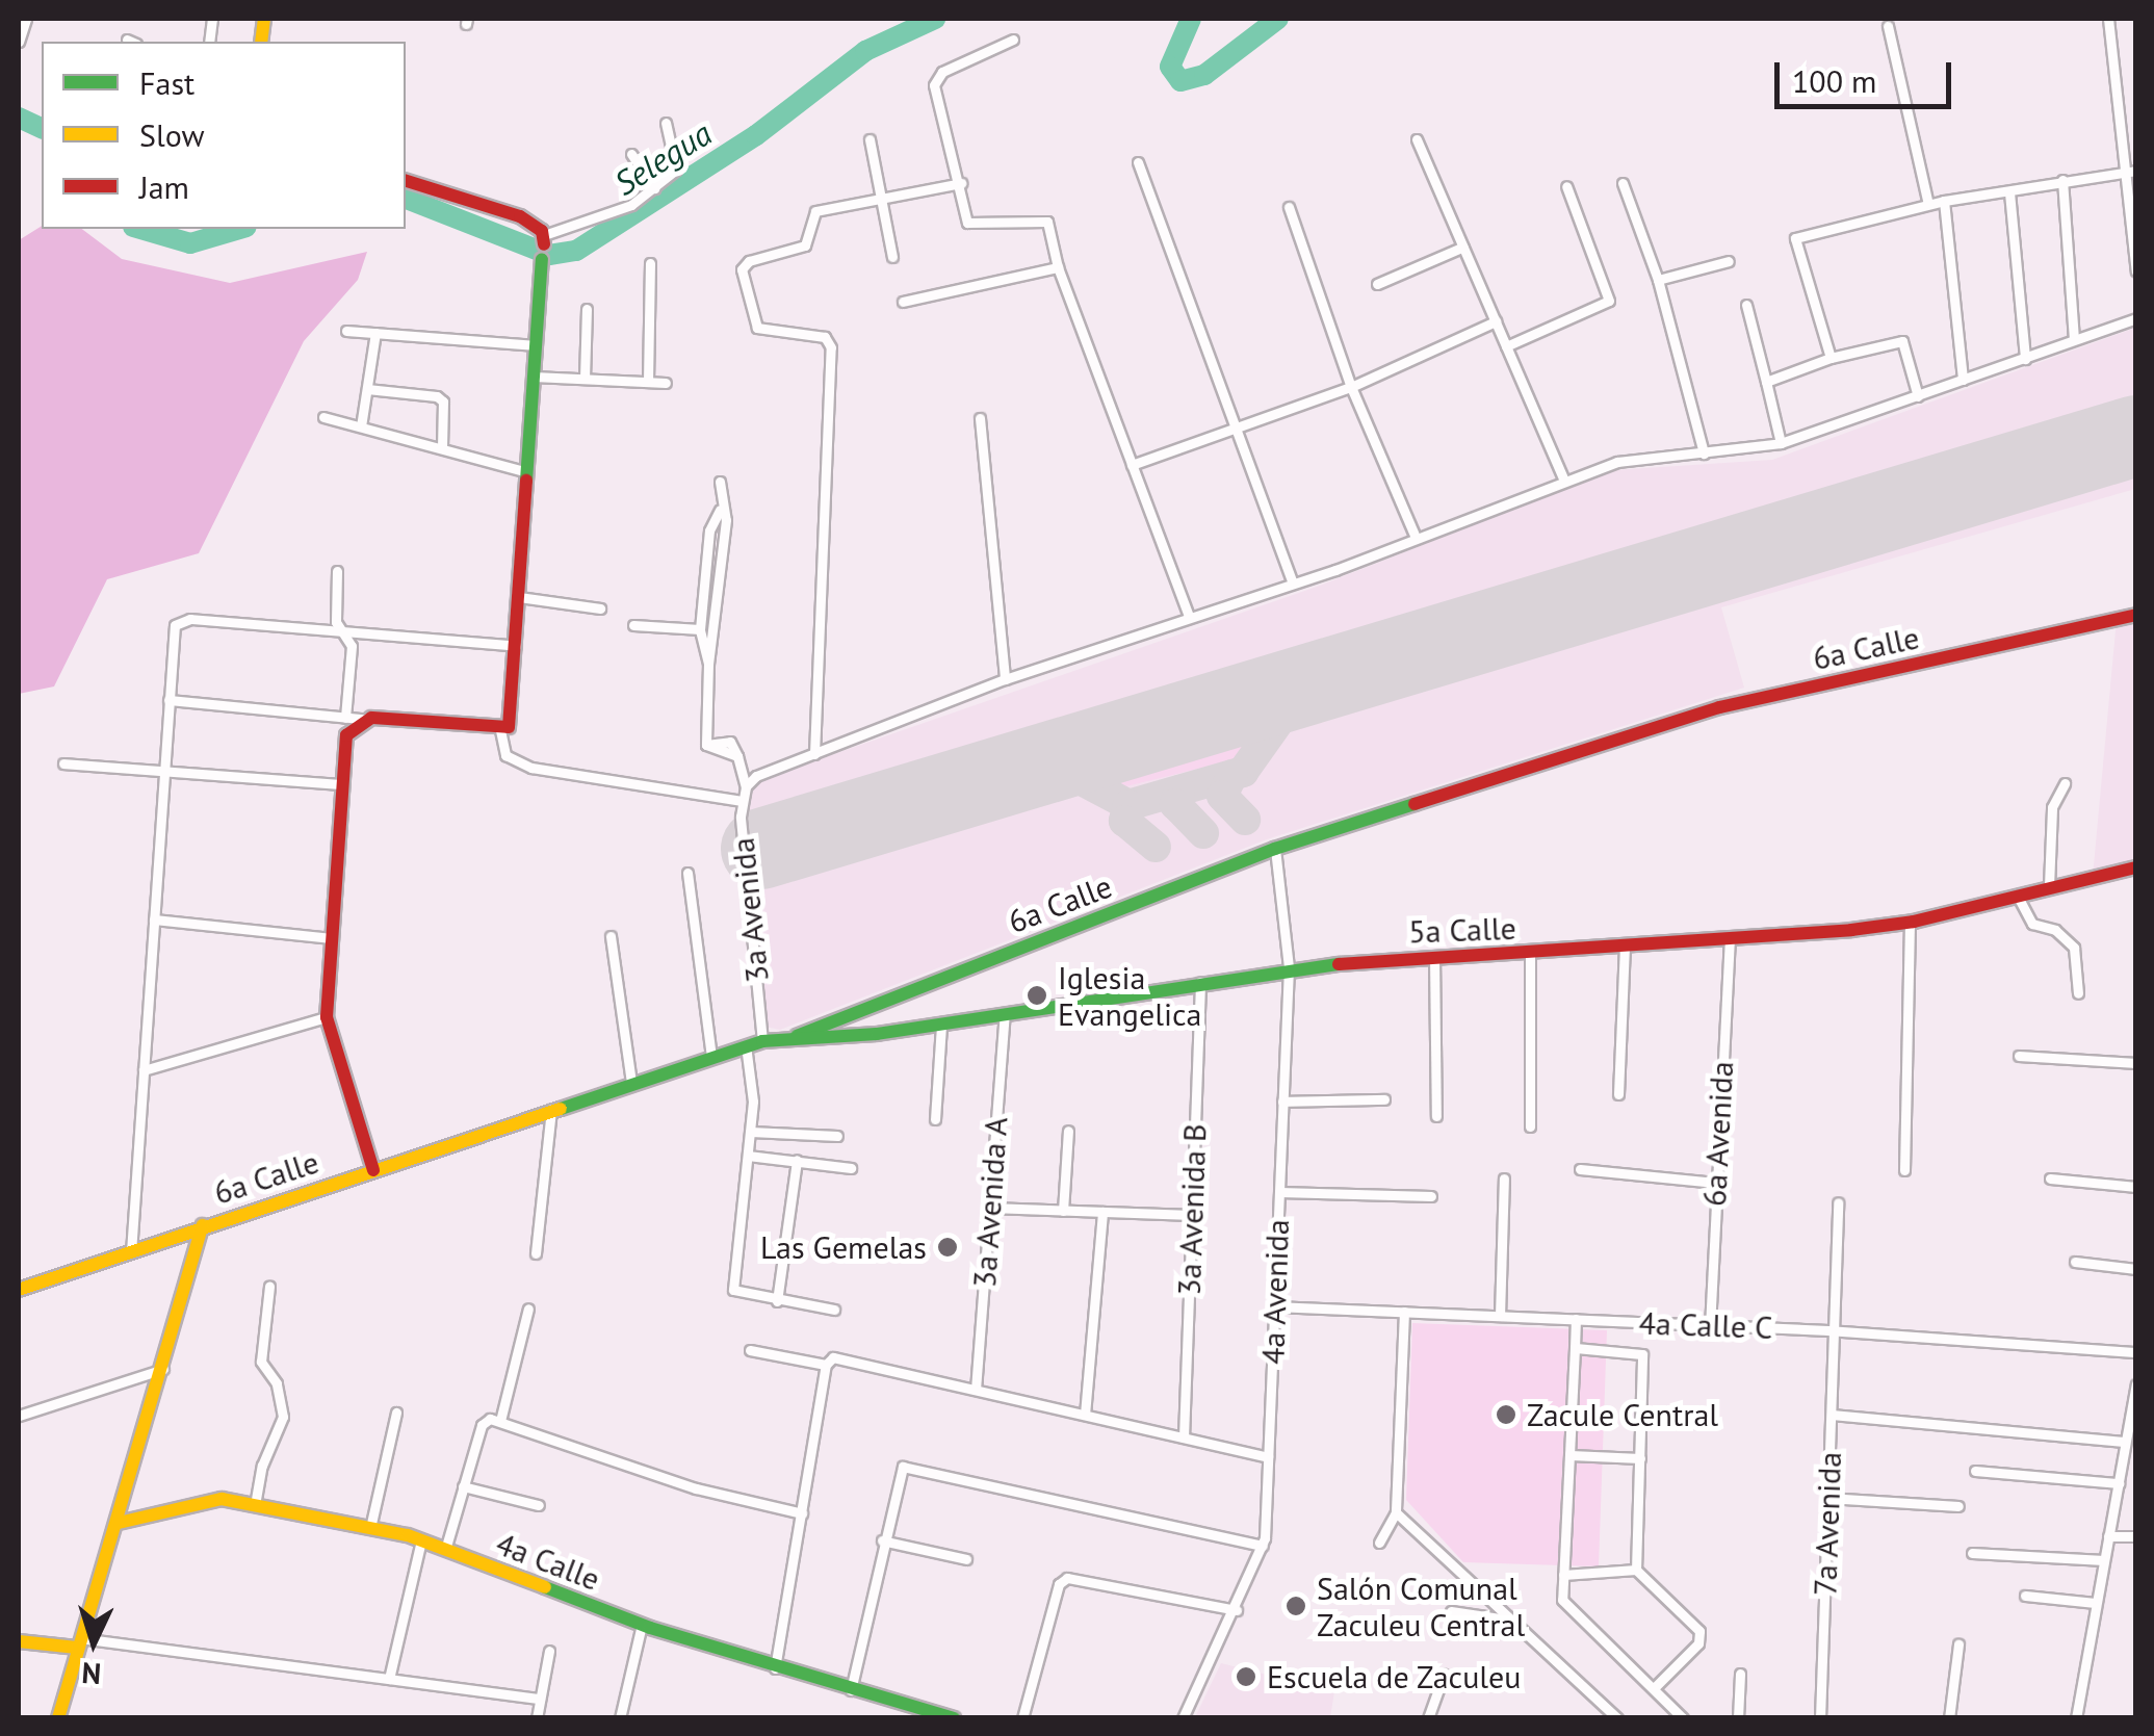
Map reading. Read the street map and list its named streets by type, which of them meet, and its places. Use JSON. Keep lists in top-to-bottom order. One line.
{"streets":{"street":["6a Calle","3a Avenida","5a Calle","6a Avenida","3a Avenida A","3a Avenida B","4a Avenida","4a Calle C","7a Avenida","4a Calle"]},"crossings":[["6a Calle","3a Avenida"],["6a Calle","5a Calle"],["6a Calle","4a Avenida"],["5a Calle","6a Avenida"],["5a Calle","3a Avenida A"],["5a Calle","3a Avenida B"],["5a Calle","4a Avenida"],["6a Avenida","4a Calle C"],["4a Avenida","4a Calle C"],["4a Calle C","7a Avenida"]],"water":["Selegua"],"places":["Iglesia Evangelica","Las Gemelas","Zacule Central","Salón Comunal Zaculeu Central","Escuela de Zaculeu"],"legend":["Fast","Slow","Jam"],"scale_bar":"100 m","north":"bottom"}
